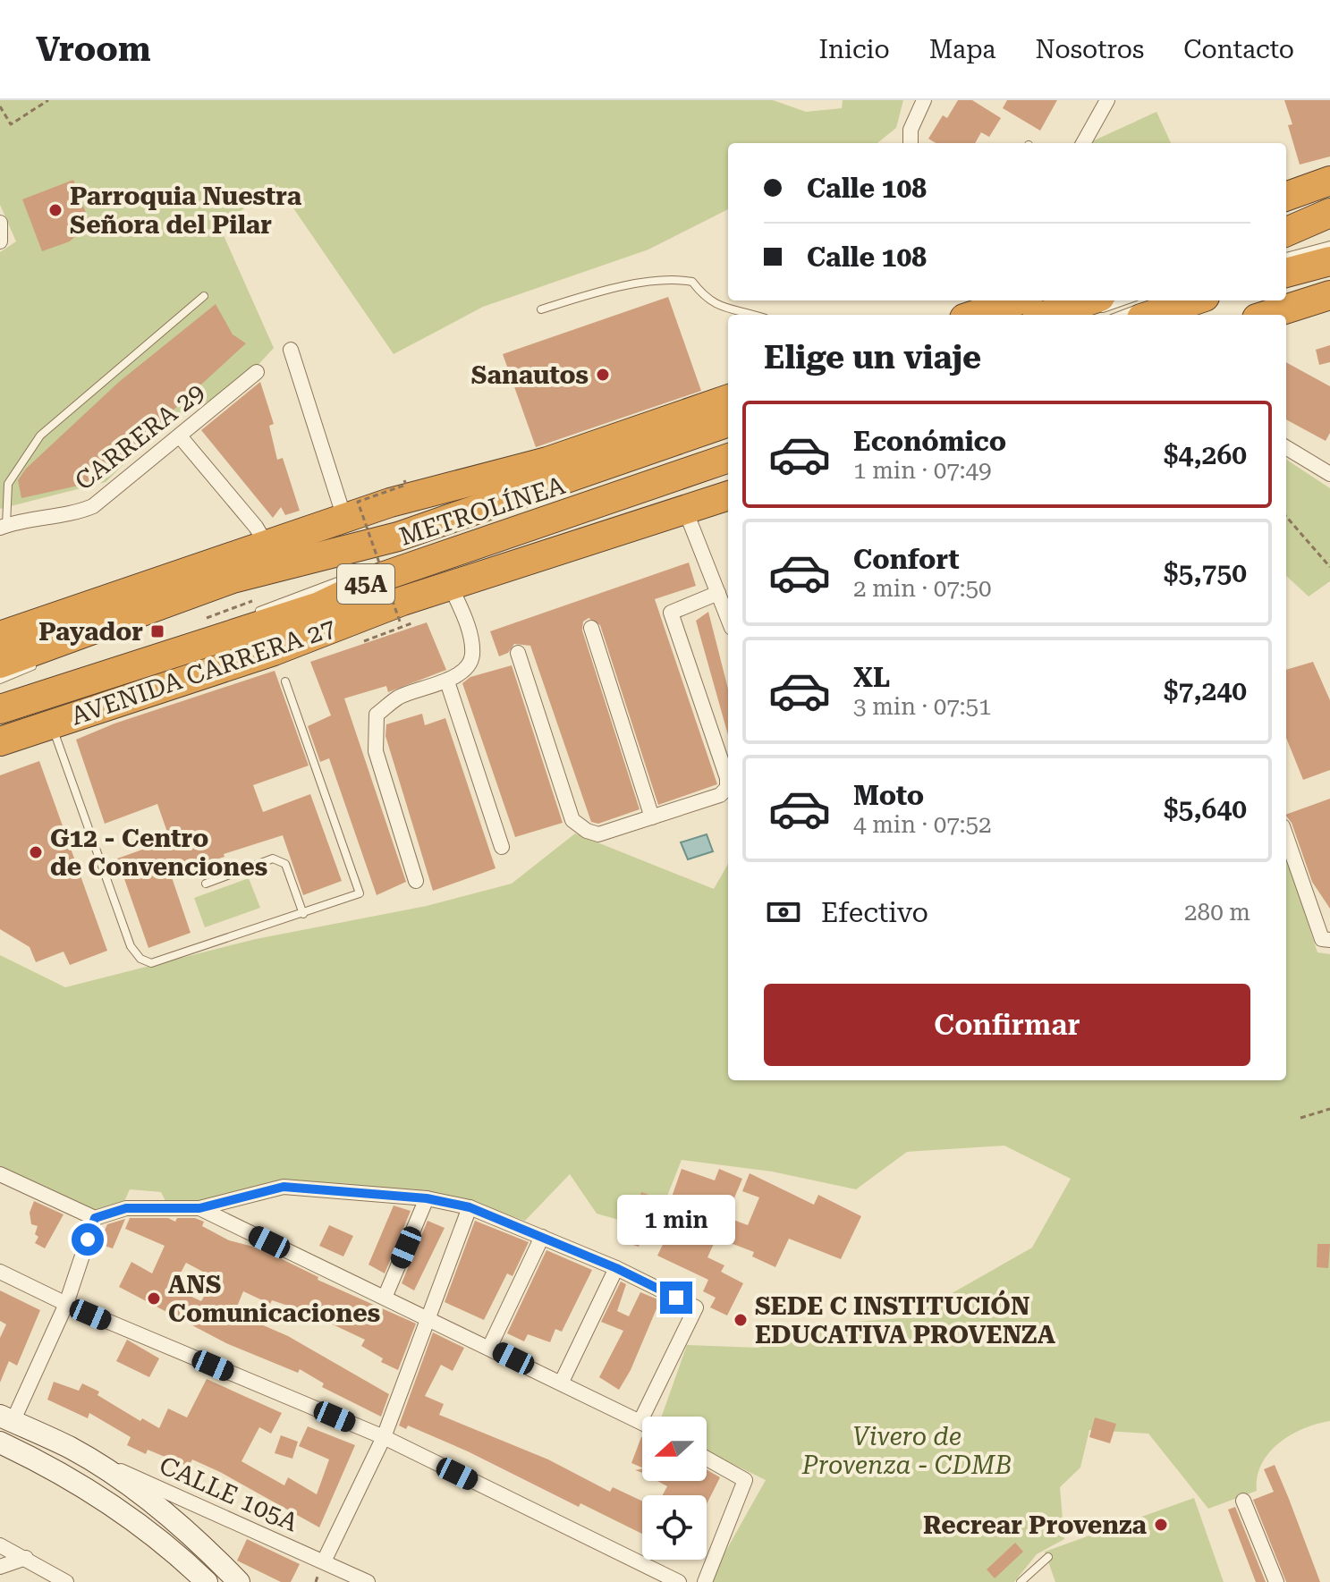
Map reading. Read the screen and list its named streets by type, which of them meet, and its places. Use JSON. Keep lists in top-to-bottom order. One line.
{"streets":{"highway":["45A","AVENIDA CARRERA 27"],"street":["CARRERA 29","CALLE 105A"],"lane":["METROLÍNEA"]},"parks":["Vivero de Provenza - CDMB"],"places":{"other":["Parroquia Nuestra Señora del Pilar","Sanautos","G12 - Centro de Convenciones","ANS Comunicaciones","SEDE C INSTITUCIÓN EDUCATIVA PROVENZA","Recrear Provenza"],"transit":["Payador"]},"north":"left","page":{"header":"Vroom","nav":["Inicio","Mapa","Nosotros","Contacto"],"banner":["Calle 108","Calle 108"],"heading":"Elige un viaje","list":[{"name":"Económico","note":"1 min · 07:49","value":"$4,260"},{"name":"Confort","note":"2 min · 07:50","value":"$5,750"},{"name":"XL","note":"3 min · 07:51","value":"$7,240"},{"name":"Moto","note":"4 min · 07:52","value":"$5,640"}],"pay":["Efectivo","280 m"],"buttons":"Confirmar","bubble":"1 min"}}
